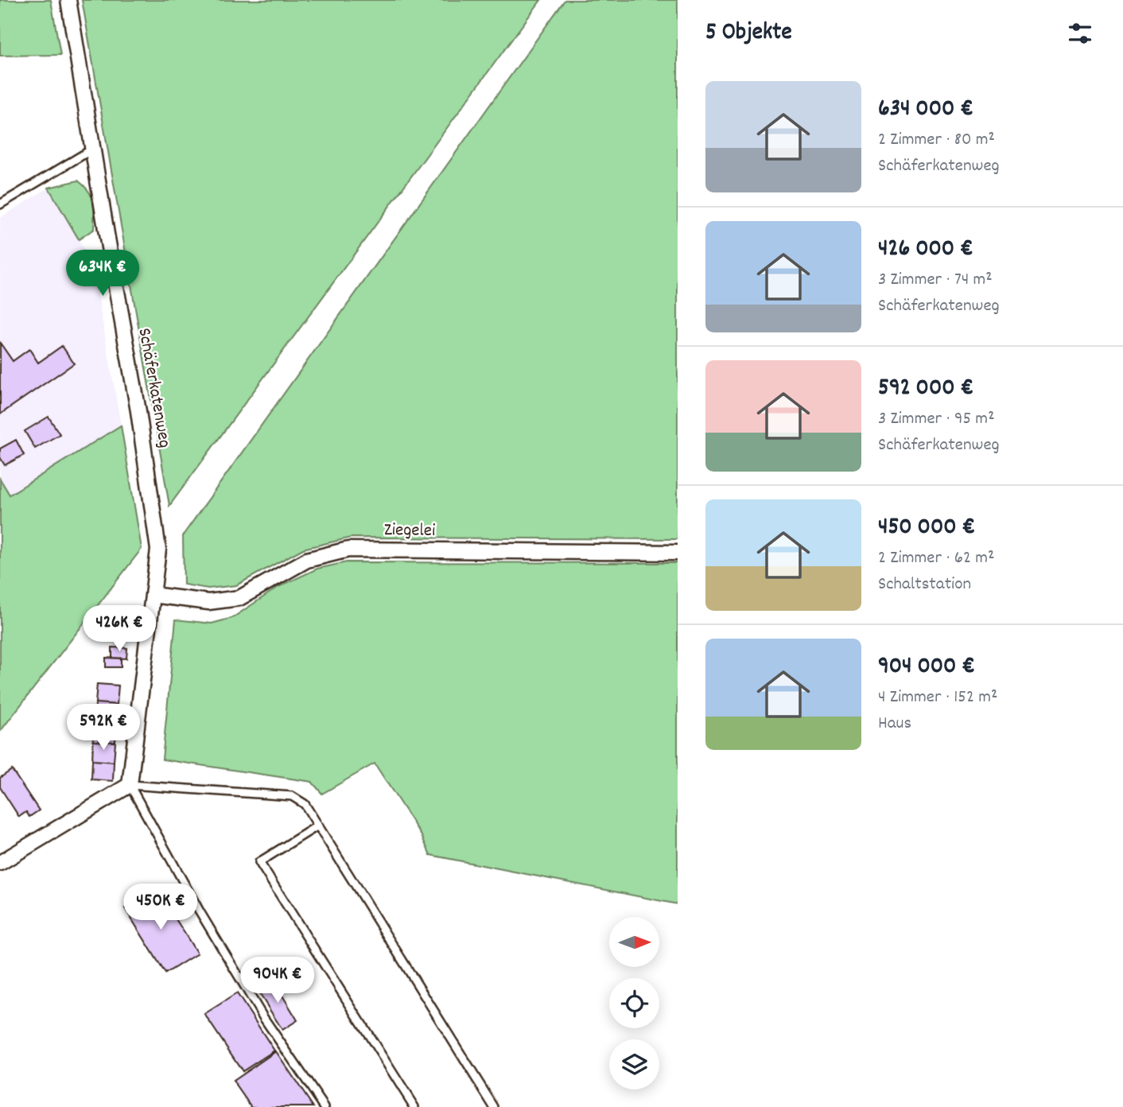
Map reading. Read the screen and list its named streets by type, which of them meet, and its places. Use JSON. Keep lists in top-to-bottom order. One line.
{"streets":{"street":["Schäferkatenweg","Ziegelei"]},"crossings":[["Schäferkatenweg","Ziegelei"]],"north":"right","page":{"heading":"5 Objekte","list":[{"name":"634 000 €","note":"2 Zimmer · 80 m² · Schäferkatenweg"},{"name":"426 000 €","note":"3 Zimmer · 74 m² · Schäferkatenweg"},{"name":"592 000 €","note":"3 Zimmer · 95 m² · Schäferkatenweg"},{"name":"450 000 €","note":"2 Zimmer · 62 m² · Schaltstation"},{"name":"904 000 €","note":"4 Zimmer · 152 m² · Haus"}],"price":["634K €","426K €","592K €","450K €","904K €"]}}
